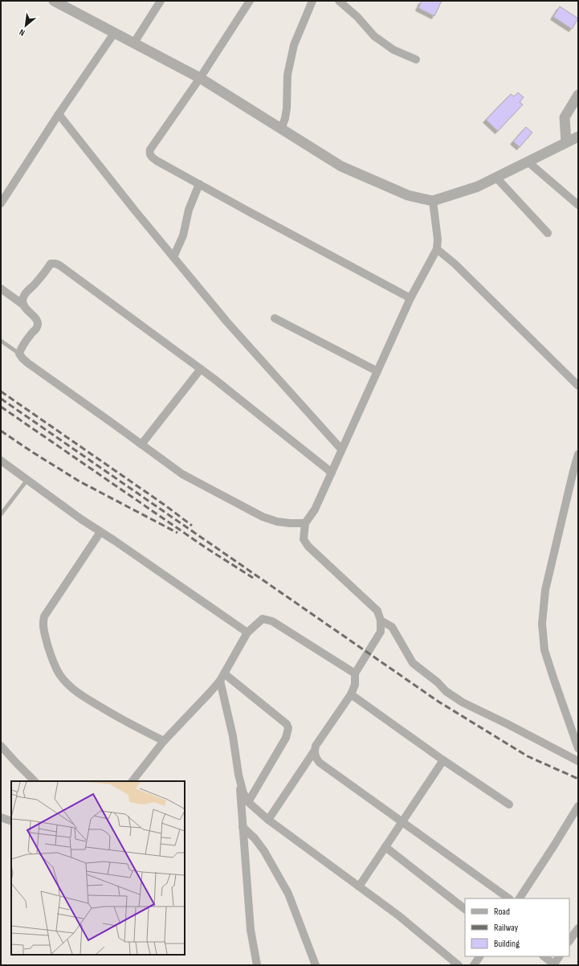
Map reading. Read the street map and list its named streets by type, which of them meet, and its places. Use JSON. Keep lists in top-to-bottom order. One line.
{"legend":["Road","Railway","Building"],"north":"bottom left"}
